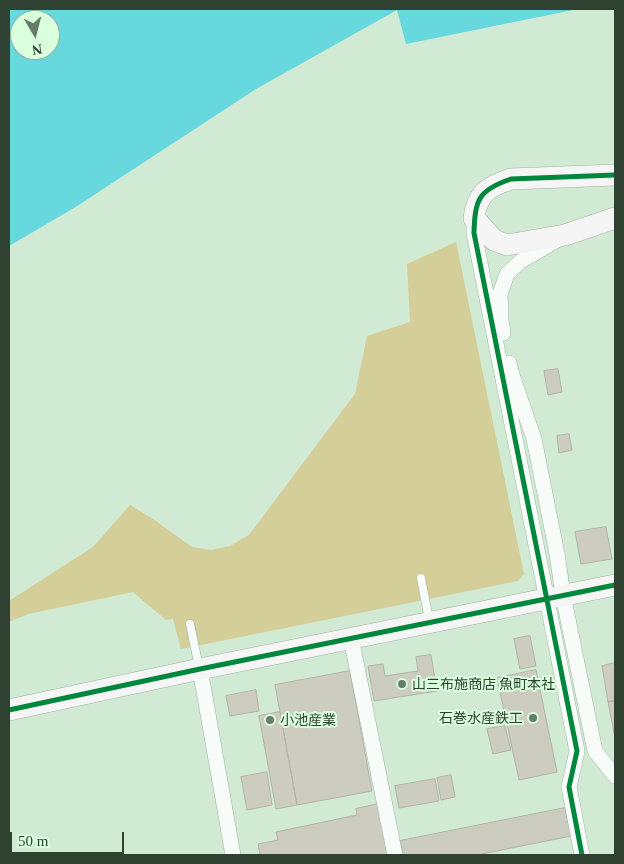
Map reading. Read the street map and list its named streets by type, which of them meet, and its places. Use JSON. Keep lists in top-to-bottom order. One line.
{"places":["山三布施商店 魚町本社","石巻水産鉄工","小池産業"],"scale_bar":"50 m","north":"bottom"}
